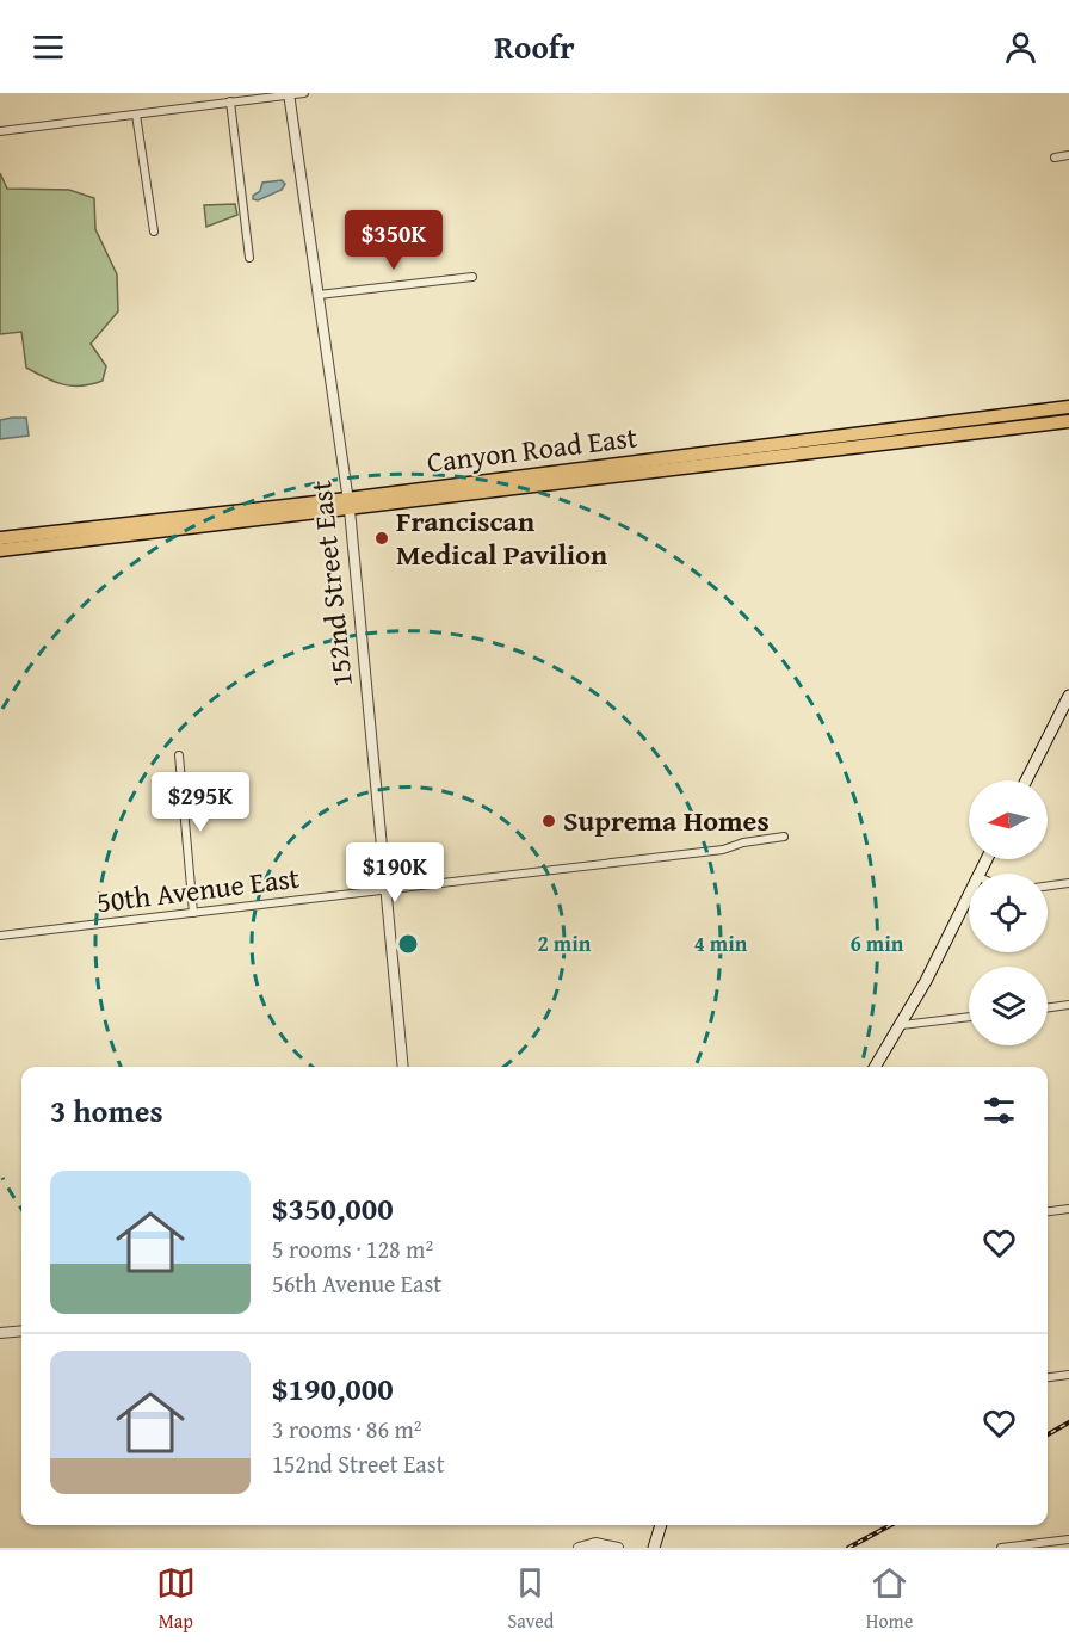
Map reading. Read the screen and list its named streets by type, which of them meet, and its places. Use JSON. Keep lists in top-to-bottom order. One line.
{"streets":{"main road":["Canyon Road East"],"street":["152nd Street East","50th Avenue East"]},"crossings":[["Canyon Road East","152nd Street East"],["152nd Street East","50th Avenue East"]],"places":["Franciscan Medical Pavilion","Suprema Homes"],"north":"left","page":{"header":"Roofr","price":["$350K","$295K","$190K"],"heading":"3 homes","list":[{"name":"$350,000","note":"5 rooms · 128 m² · 56th Avenue East"},{"name":"$190,000","note":"3 rooms · 86 m² · 152nd Street East"}],"tabs":["Map","Saved","Home"]},"rings":["2 min","4 min","6 min"]}
